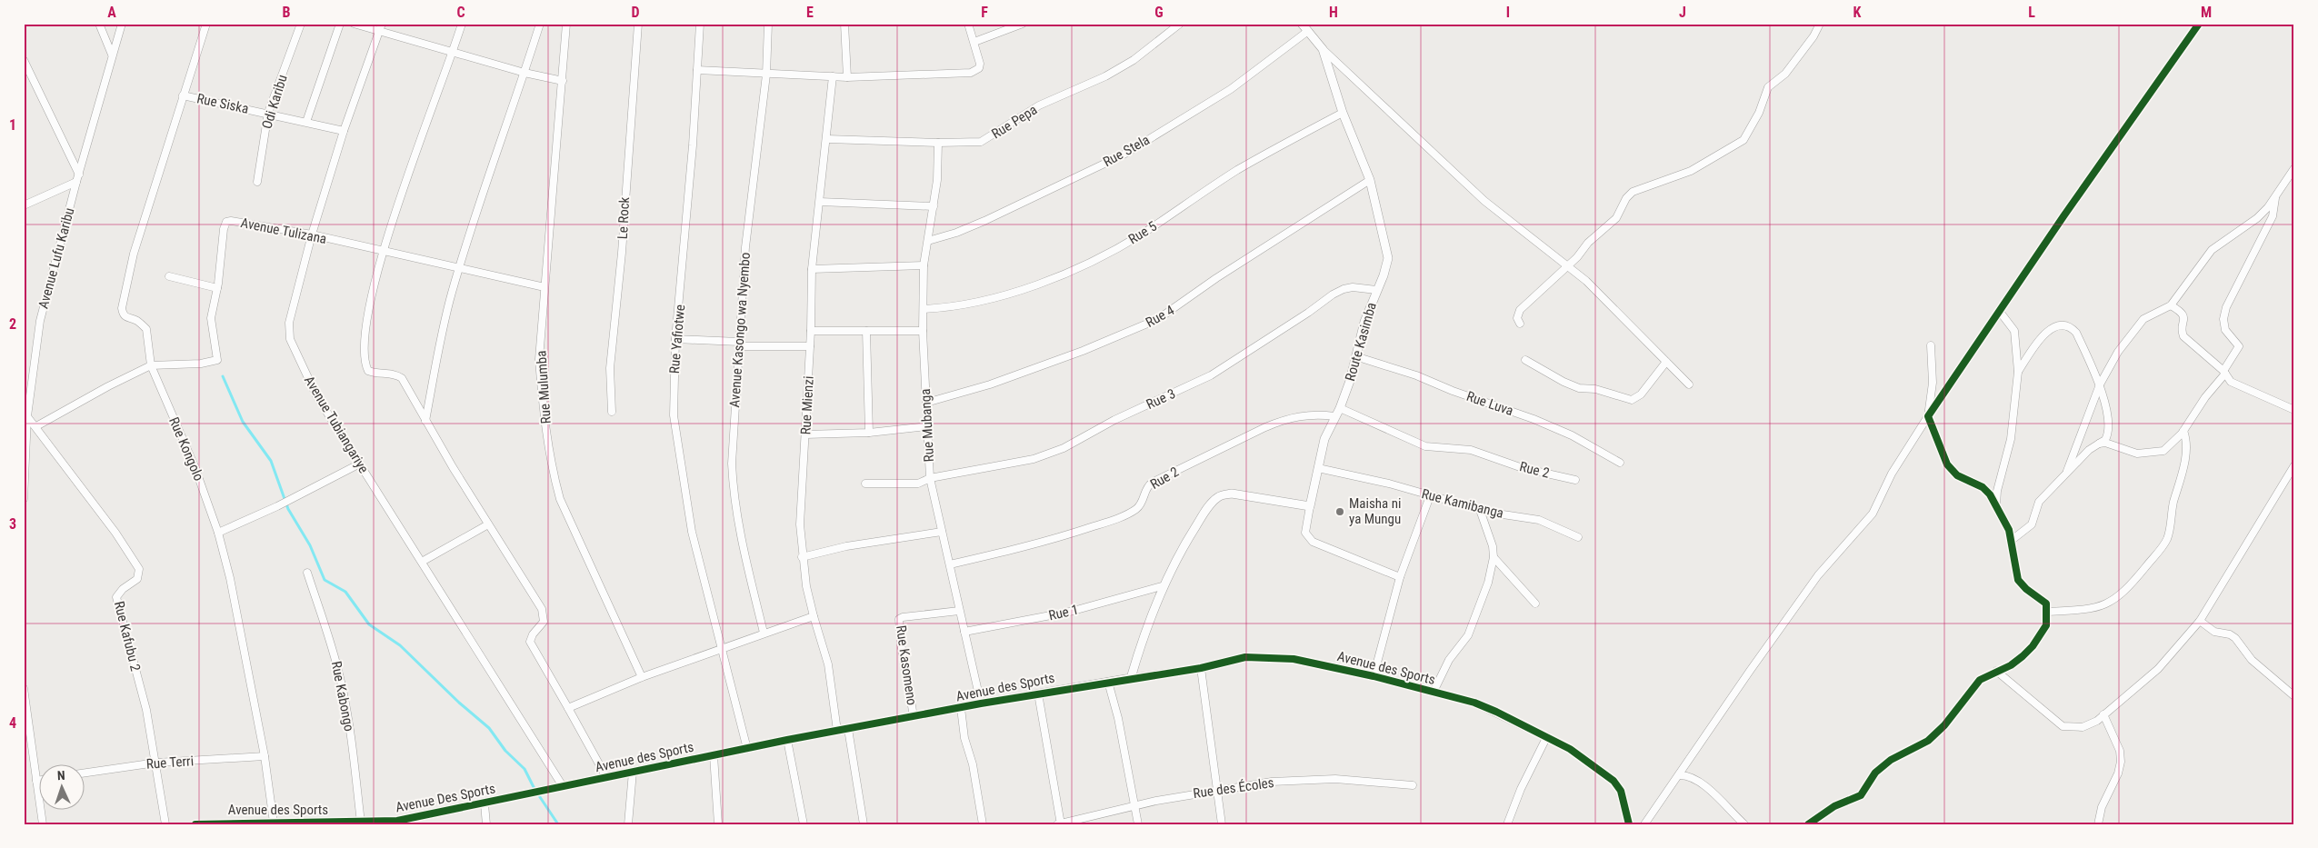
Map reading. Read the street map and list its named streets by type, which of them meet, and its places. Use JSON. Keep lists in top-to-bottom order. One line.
{"streets":{"street":["Odi Karibu","Rue Siska","Rue Pepa","Rue Stela","Le Rock","Avenue Tulizana","Rue 5","Avenue Lufu Karibu","Rue 4","Avenue Kasongo wa Nyembo","Rue Yafiotwe","Route Kasimba","Rue Mulumba","Rue 3","Rue Luva","Rue Mienzi","Avenue Tubiangariye","Rue Mubanga","Rue Kongolo","Rue 2","Rue Kamibanga","Rue 1","Rue Kafubu 2","Rue Kasomeno","Avenue des Sports","Rue Kabongo","Rue Terri","Rue des Écoles","Avenue Des Sports"]},"crossings":[["Odi Karibu","Rue Siska"],["Rue Siska","Avenue Tubiangariye"],["Rue Siska","Rue Kongolo"],["Rue Pepa","Rue Mienzi"],["Rue Pepa","Rue Mubanga"],["Rue Stela","Route Kasimba"],["Rue Stela","Rue Mubanga"],["Avenue Tulizana","Rue Mulumba"],["Avenue Tulizana","Avenue Tubiangariye"],["Avenue Tulizana","Rue Kongolo"],["Rue 5","Route Kasimba"],["Rue 5","Rue Mubanga"],["Avenue Lufu Karibu","Rue Kafubu 2"],["Rue 4","Route Kasimba"],["Rue 4","Rue Mubanga"],["Rue Yafiotwe","Avenue des Sports"],["Route Kasimba","Rue 3"],["Route Kasimba","Rue Luva"],["Route Kasimba","Rue 2"],["Route Kasimba","Rue Kamibanga"],["Rue 3","Rue Mubanga"],["Rue Mienzi","Avenue des Sports"],["Avenue Tubiangariye","Avenue des Sports"],["Rue Mubanga","Rue 2"],["Rue Mubanga","Rue 1"],["Rue Mubanga","Rue Kasomeno"],["Rue Mubanga","Avenue des Sports"],["Rue Kongolo","Avenue des Sports"],["Rue Kongolo","Rue Terri"],["Rue Kafubu 2","Rue Terri"],["Rue Kasomeno","Avenue des Sports"],["Avenue des Sports","Rue Kabongo"],["Avenue des Sports","Avenue Des Sports"],["Rue Kabongo","Avenue Des Sports"]],"places":["Maisha ni ya Mungu"],"north":"top","grid":{"columns":["A","B","C","D","E","F","G","H","I","J","K","L","M"],"rows":["1","2","3","4"]}}
